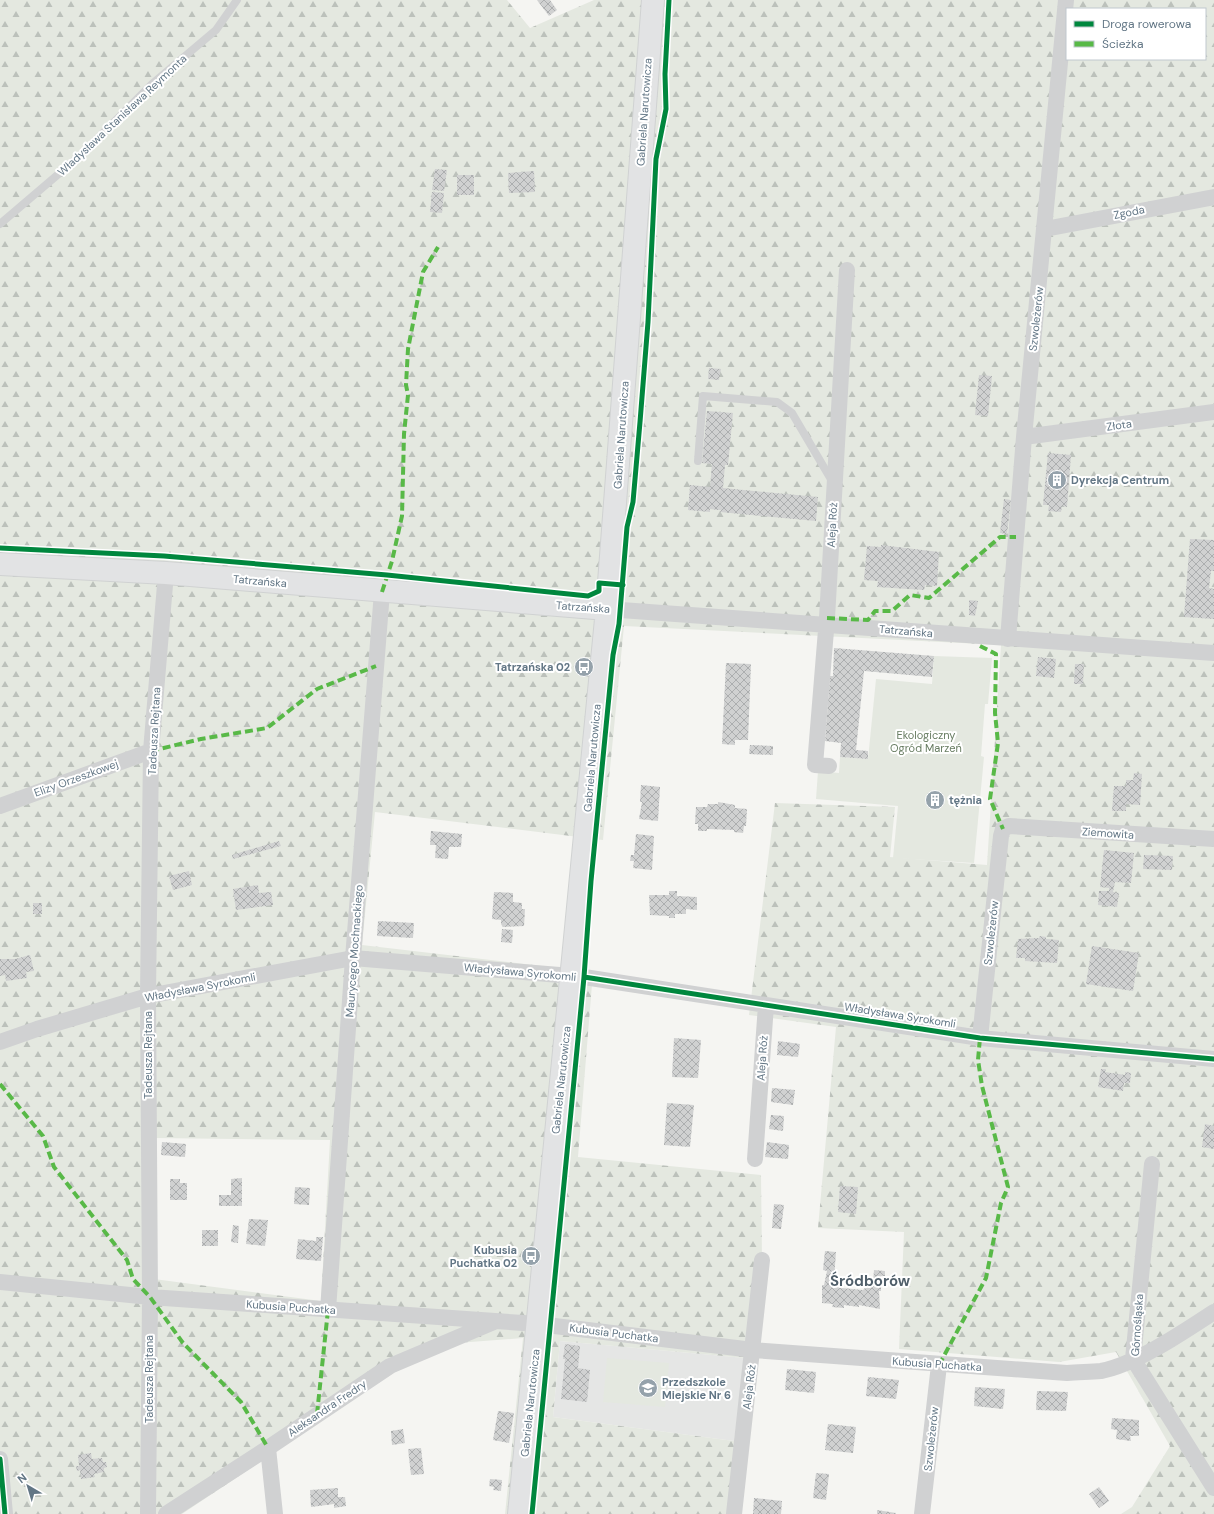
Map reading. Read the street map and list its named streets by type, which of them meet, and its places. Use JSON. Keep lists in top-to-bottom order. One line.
{"streets":{"street":["Gabriela Narutowicza","Zgoda","Szwoleżerów","Złota","Aleja Róż","Tatrzańska","Tadeusza Rejtana","Elizy Orzeszkowej","Ziemowita","Maurycego Mochnackiego","Władysława Syrokomli","Kubusia Puchatka","Górnośląska","Aleksandra Fredry"],"lane":["Władysława Stanisława Reymonta"]},"crossings":[["Gabriela Narutowicza","Tatrzańska"],["Gabriela Narutowicza","Władysława Syrokomli"],["Gabriela Narutowicza","Kubusia Puchatka"],["Zgoda","Szwoleżerów"],["Szwoleżerów","Złota"],["Szwoleżerów","Tatrzańska"],["Szwoleżerów","Ziemowita"],["Szwoleżerów","Władysława Syrokomli"],["Szwoleżerów","Kubusia Puchatka"],["Aleja Róż","Tatrzańska"],["Aleja Róż","Władysława Syrokomli"],["Aleja Róż","Kubusia Puchatka"],["Tatrzańska","Tadeusza Rejtana"],["Tatrzańska","Maurycego Mochnackiego"],["Tadeusza Rejtana","Elizy Orzeszkowej"],["Tadeusza Rejtana","Władysława Syrokomli"],["Tadeusza Rejtana","Kubusia Puchatka"],["Maurycego Mochnackiego","Władysława Syrokomli"],["Maurycego Mochnackiego","Kubusia Puchatka"],["Kubusia Puchatka","Górnośląska"],["Kubusia Puchatka","Aleksandra Fredry"]],"districts":["Śródborów"],"parks":["Ekologiczny Ogród Marzeń"],"places":{"building":["Dyrekcja Centrum","tężnia"],"bus stop":["Tatrzańska 02","Kubusia Puchatka 02"],"school or university":["Przedszkole Miejskie Nr 6"]},"legend":["Droga rowerowa","Ścieżka"],"north":"top left"}
